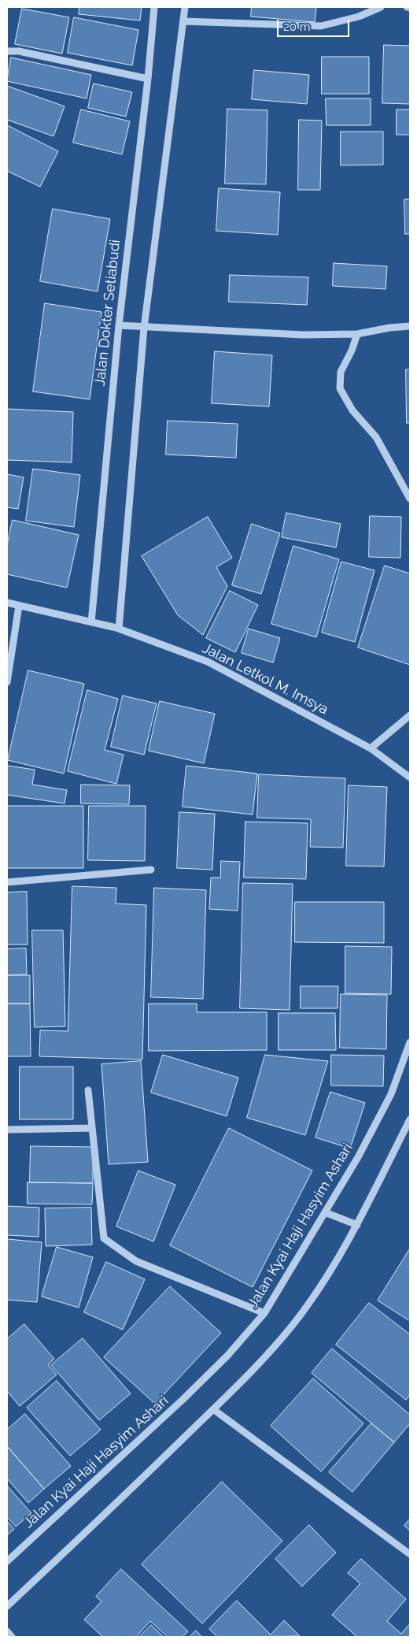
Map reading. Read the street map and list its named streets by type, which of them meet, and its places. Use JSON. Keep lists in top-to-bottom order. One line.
{"streets":{"street":["Jalan Dokter Setiabudi","Jalan Letkol M. Imsya","Jalan Kyai Haji Hasyim Ashari"]},"crossings":[["Jalan Dokter Setiabudi","Jalan Letkol M. Imsya"]],"scale_bar":"20 m"}
